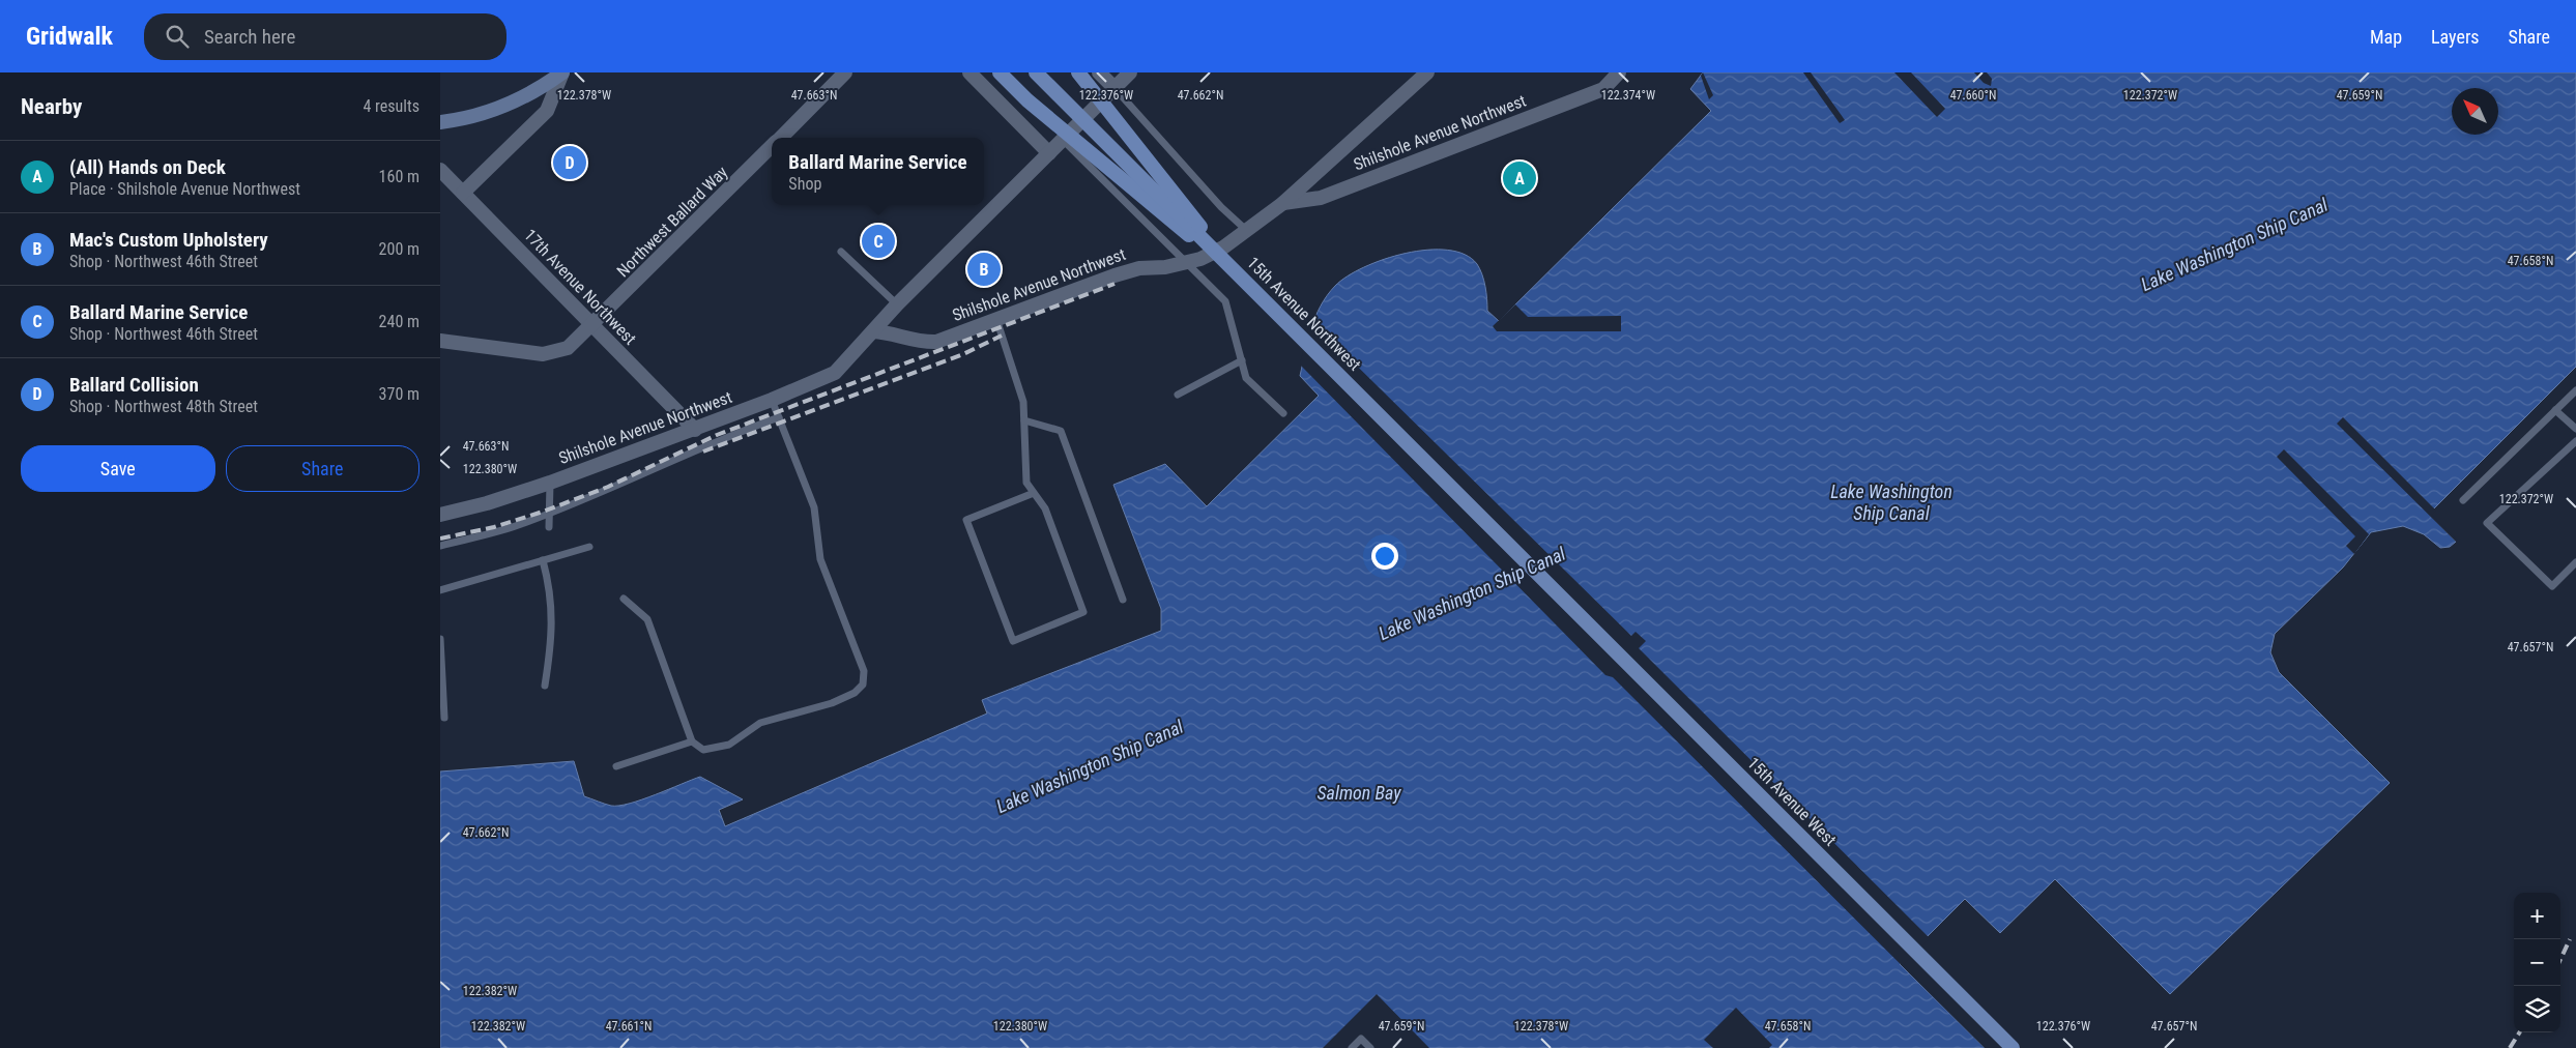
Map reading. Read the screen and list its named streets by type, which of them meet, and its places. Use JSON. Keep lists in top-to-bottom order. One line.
{"streets":{"main road":["15th Avenue Northwest","15th Avenue West"],"street":["Shilshole Avenue Northwest","Northwest Ballard Way","17th Avenue Northwest"]},"crossings":[["Shilshole Avenue Northwest","17th Avenue Northwest"],["Shilshole Avenue Northwest","15th Avenue Northwest"],["Northwest Ballard Way","17th Avenue Northwest"],["15th Avenue Northwest","15th Avenue West"]],"water":["Lake Washington Ship Canal","Salmon Bay"],"north":"top left","page":{"header":"Gridwalk","search":"Search here","nav":["Map","Layers","Share"],"heading":["Nearby","4 results"],"popup":["Ballard Marine Service","Shop"],"list":[{"mark":"A","name":"(All) Hands on Deck","note":"Place · Shilshole Avenue Northwest","value":"160 m"},{"mark":"B","name":"Mac's Custom Upholstery","note":"Shop · Northwest 46th Street","value":"200 m"},{"mark":"C","name":"Ballard Marine Service","note":"Shop · Northwest 46th Street","value":"240 m"},{"mark":"D","name":"Ballard Collision","note":"Shop · Northwest 48th Street","value":"370 m"}],"pins":["D","A","C","B"],"buttons":["Save","Share"],"map_buttons":["+","−"]},"coordinates":["122.378°W","47.663°N","122.376°W","47.662°N","122.374°W","47.660°N","122.372°W","47.659°N","47.658°N","122.380°W","47.657°N","122.382°W","47.661°N"]}
